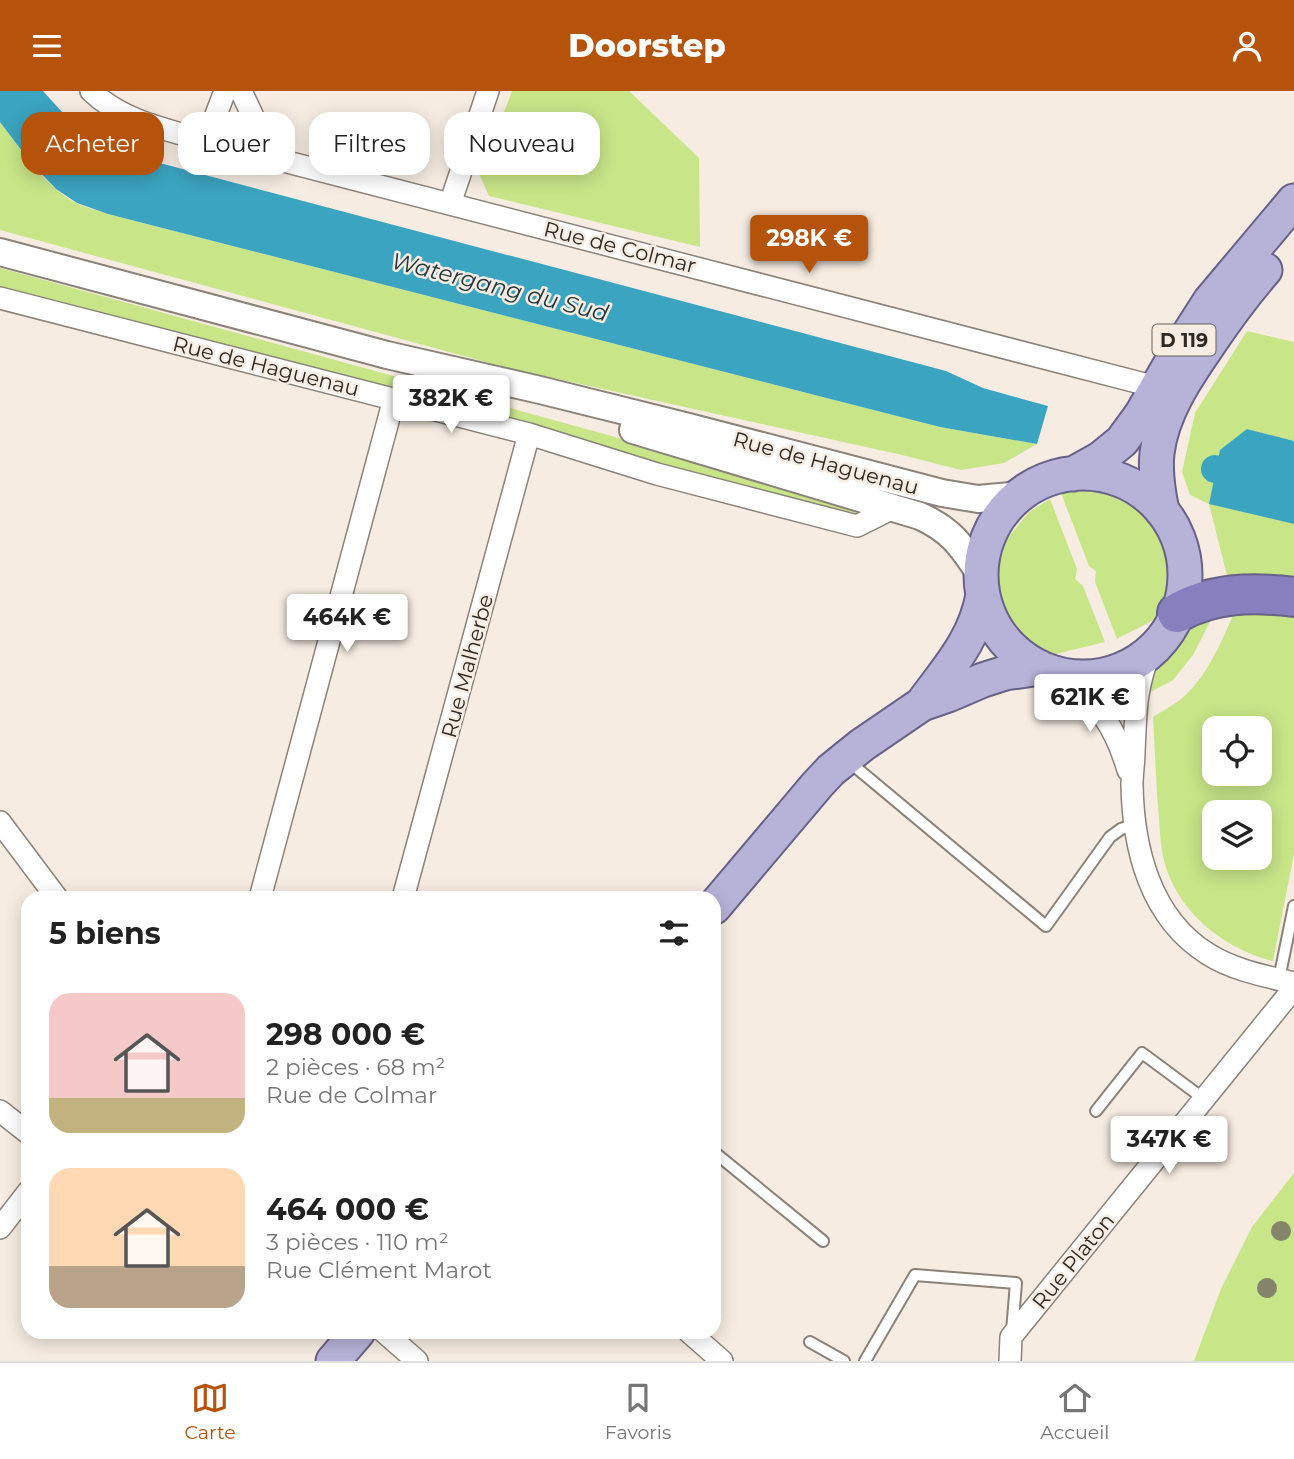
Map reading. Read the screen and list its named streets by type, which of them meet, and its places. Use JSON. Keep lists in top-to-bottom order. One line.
{"streets":{"main road":["D 119"],"street":["Rue de Colmar","Rue de Haguenau","Rue Malherbe","Rue Platon"]},"crossings":[["Rue de Colmar","D 119"],["D 119","Rue de Haguenau"],["Rue de Haguenau","Rue Malherbe"]],"water":["Watergang du Sud"],"page":{"header":"Doorstep","chip":["Acheter","Louer","Filtres","Nouveau"],"price":["298K €","382K €","464K €","621K €","347K €"],"heading":"5 biens","list":[{"name":"298 000 €","note":"2 pièces · 68 m² · Rue de Colmar"},{"name":"464 000 €","note":"3 pièces · 110 m² · Rue Clément Marot"}],"tabs":["Carte","Favoris","Accueil"]}}
